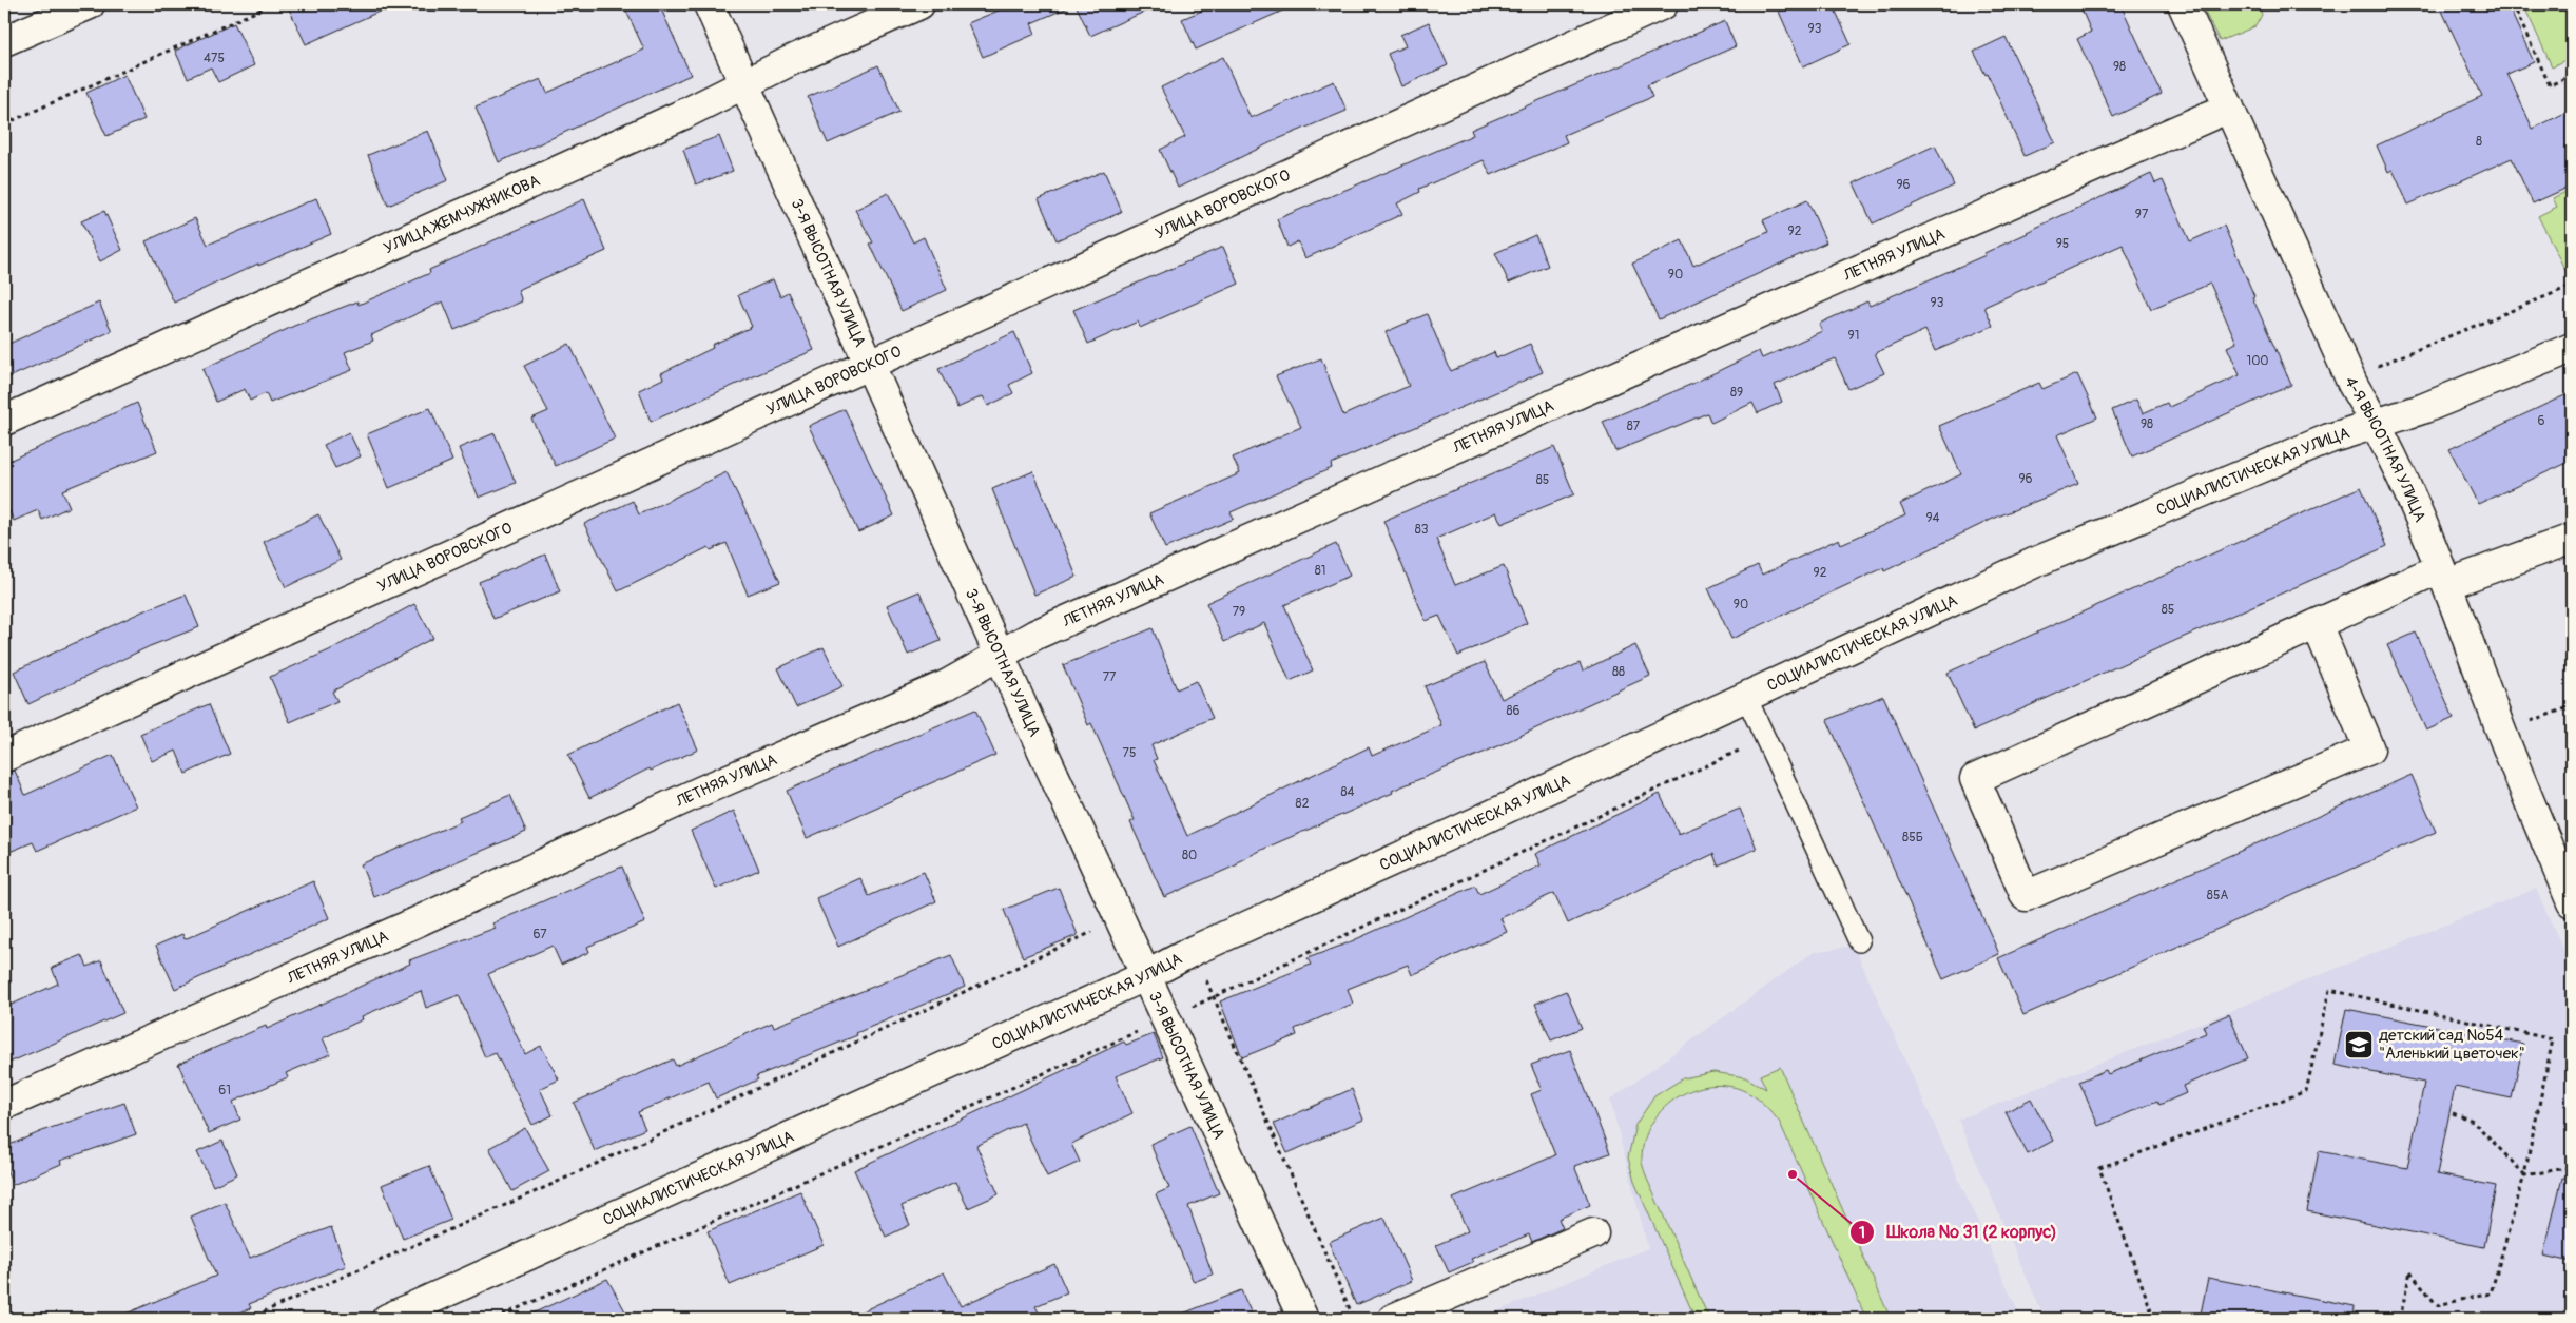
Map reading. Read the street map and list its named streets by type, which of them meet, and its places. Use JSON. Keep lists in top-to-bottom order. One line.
{"streets":{"street":["УЛИЦА ВОРОВСКОГО","УЛИЦА ЖЕМЧУЖНИКОВА","ЛЕТНЯЯ УЛИЦА","3-Я ВЫСОТНАЯ УЛИЦА","4-Я ВЫСОТНАЯ УЛИЦА","СОЦИАЛИСТИЧЕСКАЯ УЛИЦА"]},"crossings":[["УЛИЦА ВОРОВСКОГО","3-Я ВЫСОТНАЯ УЛИЦА"],["УЛИЦА ЖЕМЧУЖНИКОВА","3-Я ВЫСОТНАЯ УЛИЦА"],["ЛЕТНЯЯ УЛИЦА","3-Я ВЫСОТНАЯ УЛИЦА"],["ЛЕТНЯЯ УЛИЦА","4-Я ВЫСОТНАЯ УЛИЦА"],["3-Я ВЫСОТНАЯ УЛИЦА","СОЦИАЛИСТИЧЕСКАЯ УЛИЦА"],["4-Я ВЫСОТНАЯ УЛИЦА","СОЦИАЛИСТИЧЕСКАЯ УЛИЦА"]],"places":{"school or university":["детский сад №54 \"Аленький цветочек\""],"other":["Школа № 31 (2 корпус)"]},"house_numbers":["93","475","98","8","96","97","92","95","90","93","91","100","89","6","98","87","96","85","94","83","81","92","90","85","79","88","77","86","75","84","82","85Б","80","85А","67","61"]}
